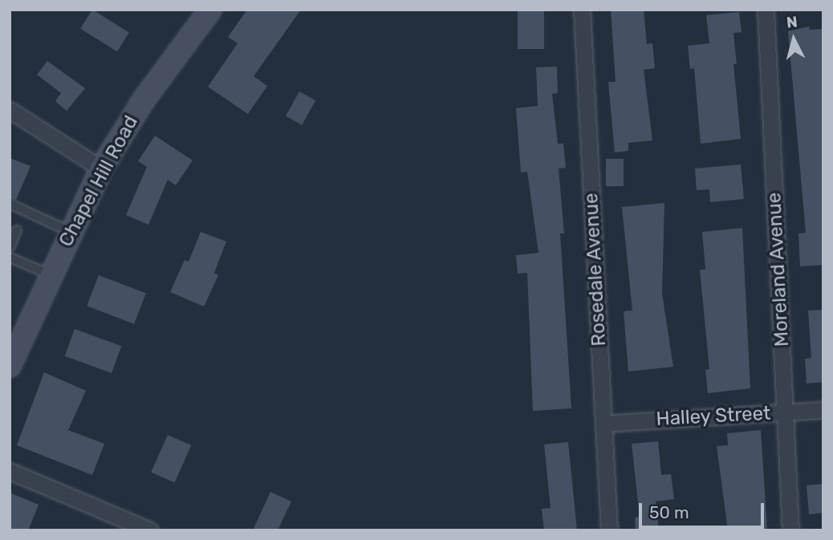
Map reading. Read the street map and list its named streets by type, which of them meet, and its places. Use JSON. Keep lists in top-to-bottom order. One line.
{"streets":{"street":["Chapel Hill Road","Rosedale Avenue","Moreland Avenue","Halley Street"]},"crossings":[["Rosedale Avenue","Halley Street"],["Moreland Avenue","Halley Street"]],"scale_bar":"50 m","north":"top"}
